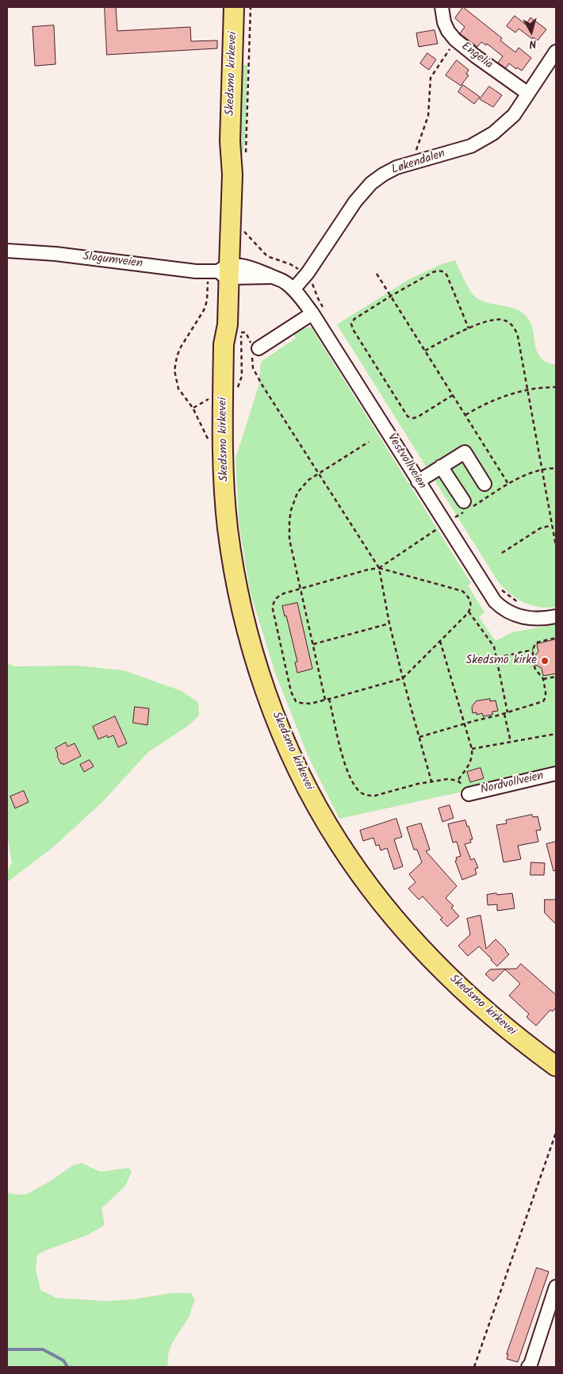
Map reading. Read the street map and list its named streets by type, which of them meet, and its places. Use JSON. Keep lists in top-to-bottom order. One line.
{"streets":{"highway":["Skedsmo kirkevei"],"street":["Engelia","Løkendalen","Slogumveien","Vestvollveien","Nordvollveien"]},"crossings":[["Engelia","Løkendalen"],["Skedsmo kirkevei","Slogumveien"],["Skedsmo kirkevei","Vestvollveien"],["Løkendalen","Vestvollveien"],["Slogumveien","Vestvollveien"]],"places":["Skedsmo kirke"],"north":"bottom"}
